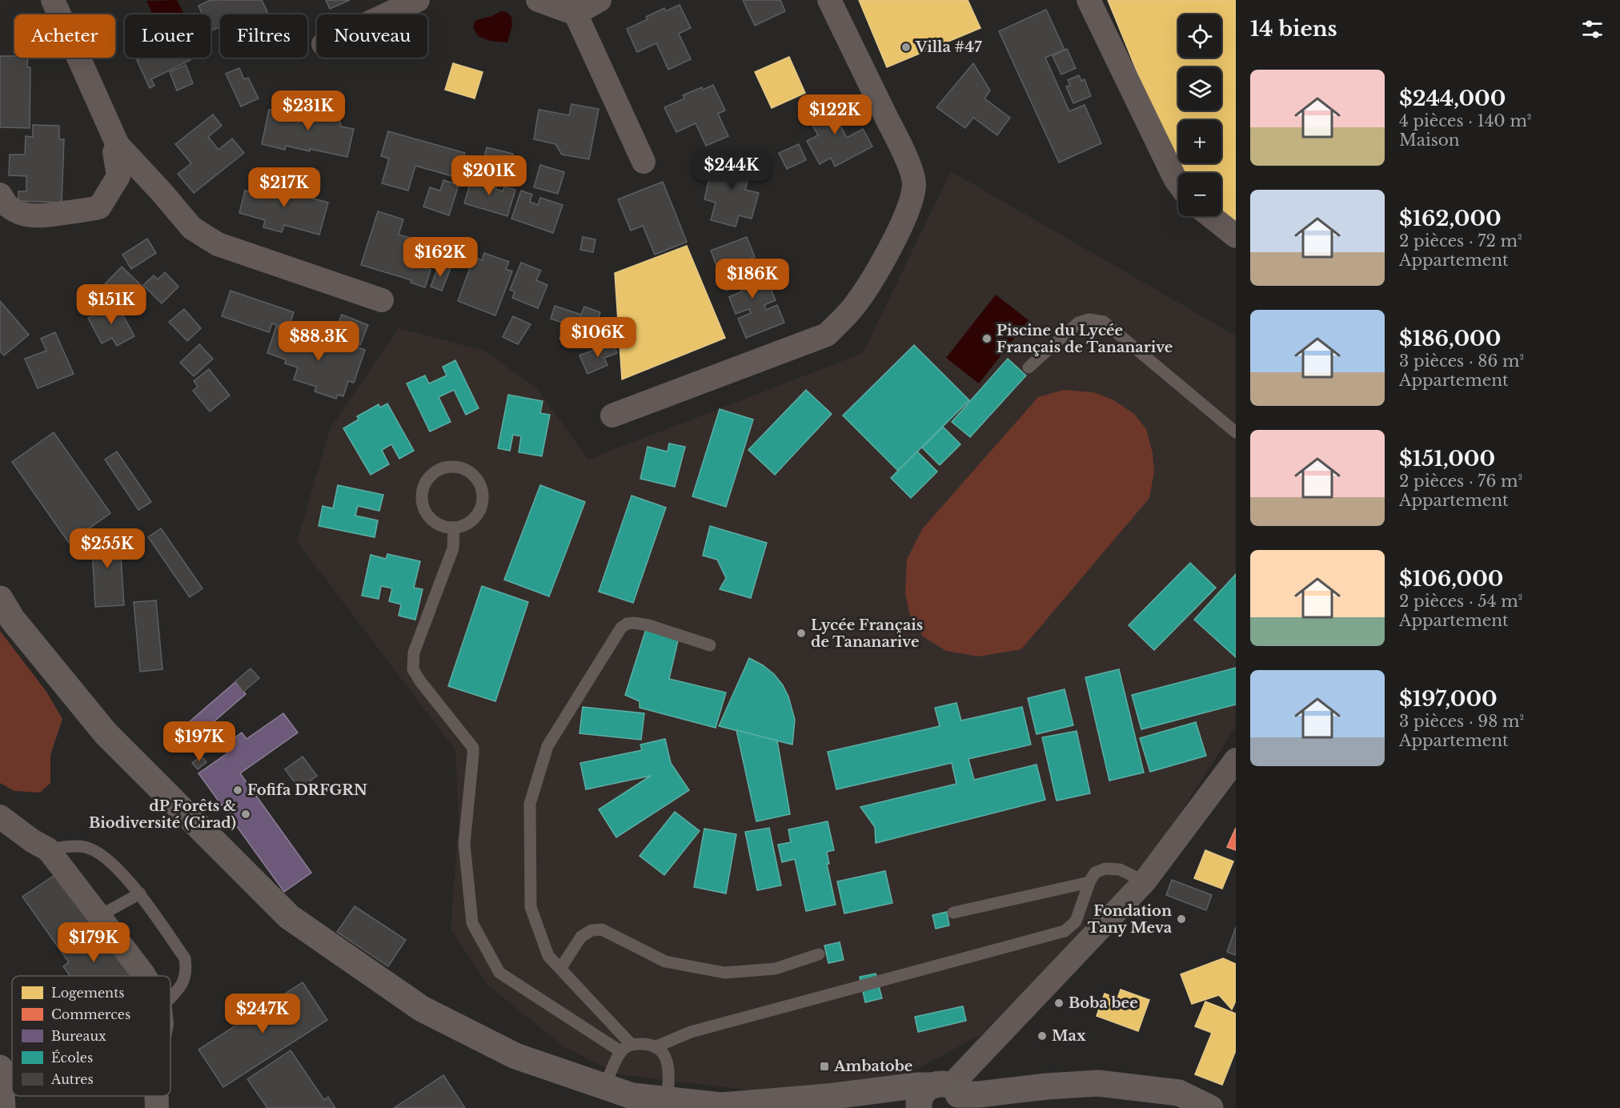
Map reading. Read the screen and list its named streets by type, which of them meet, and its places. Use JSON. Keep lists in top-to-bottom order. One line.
{"places":{"other":["Villa #47","Piscine du Lycée Français de Tananarive","Lycée Français de Tananarive","Fofifa DRFGRN","dP Forêts & Biodiversité (Cirad)","Fondation Tany Meva","Boba bee","Max"],"transit":["Ambatobe"]},"legend":["Logements","Commerces","Bureaux","Écoles","Autres"],"page":{"heading":"14 biens","map_buttons":["+","−"],"chip":["Acheter","Louer","Filtres","Nouveau"],"list":[{"name":"$244,000","note":"4 pièces · 140 m² · Maison"},{"name":"$162,000","note":"2 pièces · 72 m² · Appartement"},{"name":"$186,000","note":"3 pièces · 86 m² · Appartement"},{"name":"$151,000","note":"2 pièces · 76 m² · Appartement"},{"name":"$106,000","note":"2 pièces · 54 m² · Appartement"},{"name":"$197,000","note":"3 pièces · 98 m² · Appartement"}],"price":["$231K","$122K","$244K","$201K","$217K","$162K","$186K","$151K","$106K","$88.3K","$255K","$197K","$179K","$247K"]}}
